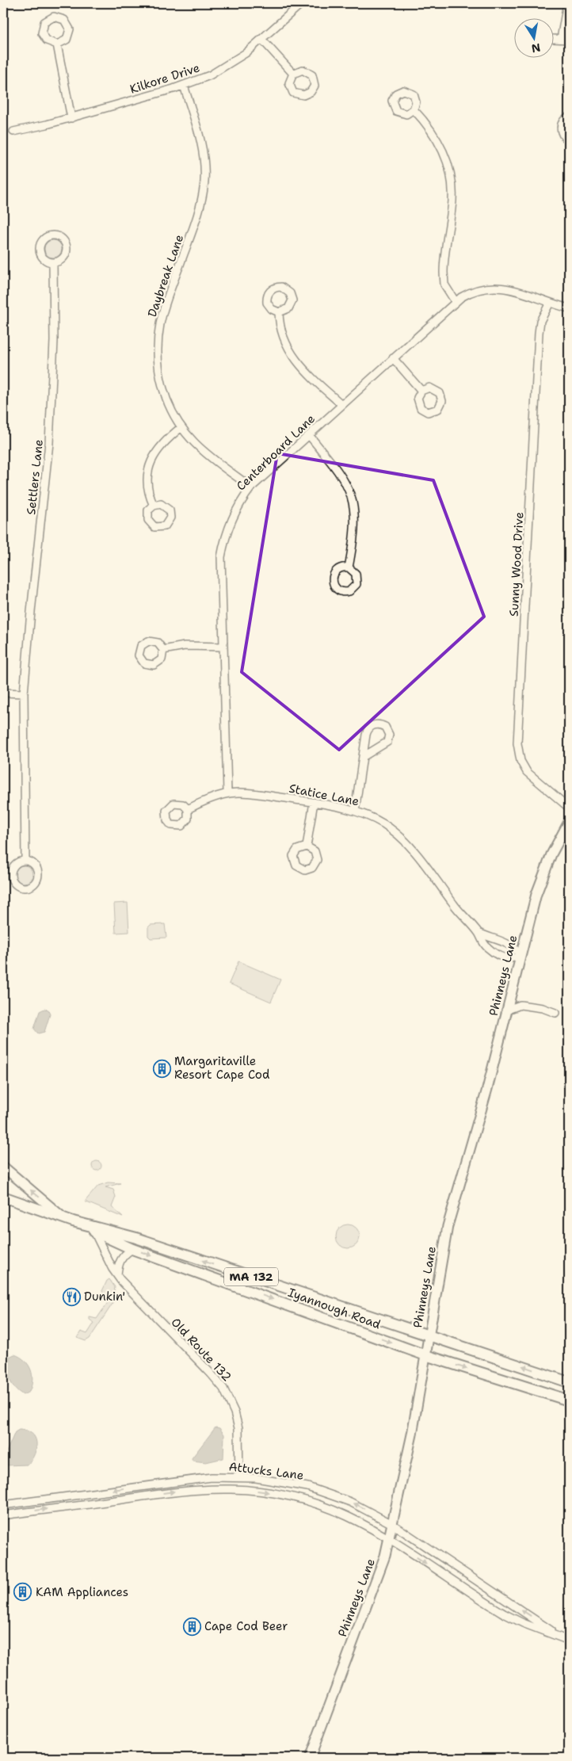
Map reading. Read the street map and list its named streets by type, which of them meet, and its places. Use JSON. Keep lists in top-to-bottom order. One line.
{"streets":{"main road":["Phinneys Lane","MA 132","Iyannough Road"],"street":["Kilkore Drive","Daybreak Lane","Centerboard Lane","Settlers Lane","Sunny Wood Drive","Statice Lane","Old Route 132","Attucks Lane"]},"crossings":[["Kilkore Drive","Daybreak Lane"],["Daybreak Lane","Centerboard Lane"],["Centerboard Lane","Sunny Wood Drive"],["Centerboard Lane","Statice Lane"],["Statice Lane","Phinneys Lane"],["Phinneys Lane","Iyannough Road"],["Phinneys Lane","Attucks Lane"],["Iyannough Road","Old Route 132"],["Old Route 132","Attucks Lane"]],"places":{"building":["Margaritaville Resort Cape Cod","KAM Appliances","Cape Cod Beer"],"restaurant":["Dunkin'"]},"north":"bottom"}
